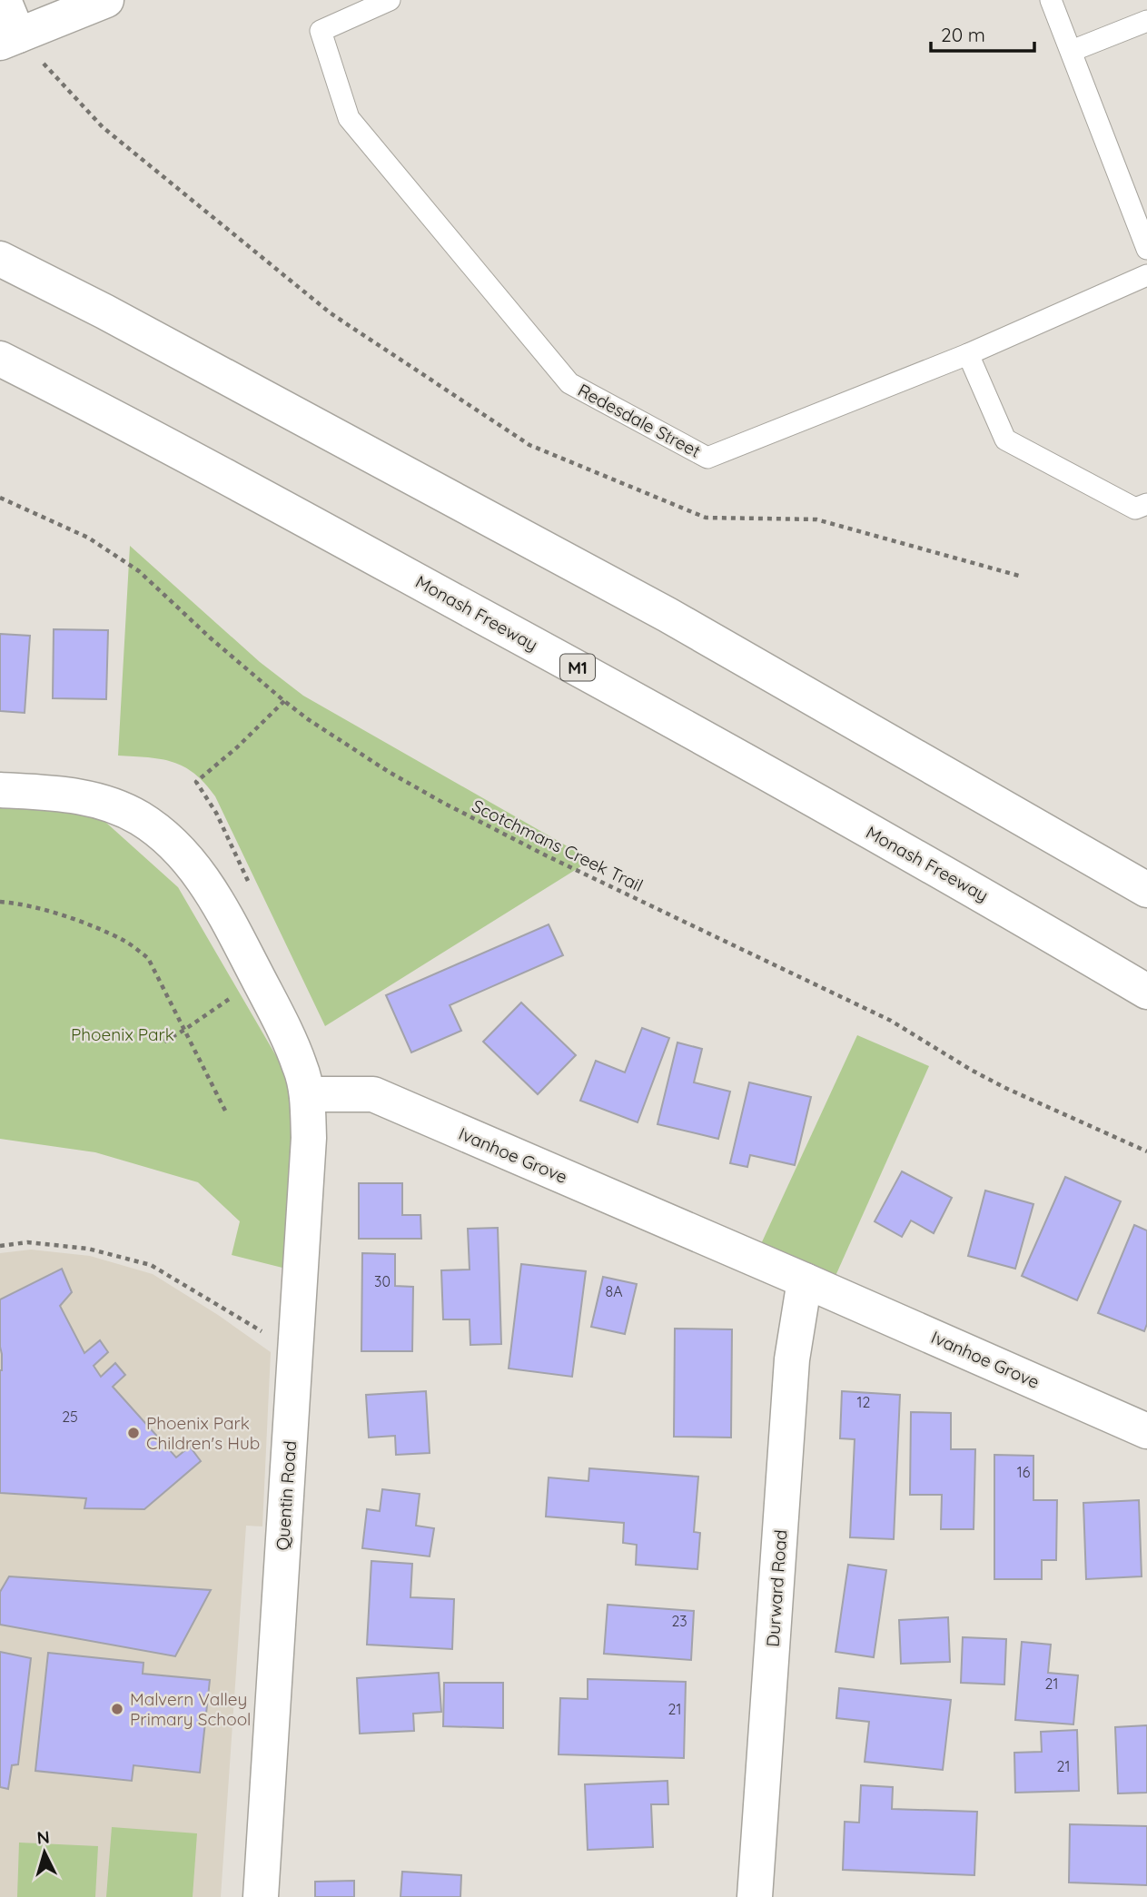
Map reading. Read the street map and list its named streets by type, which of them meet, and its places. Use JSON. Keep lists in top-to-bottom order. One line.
{"streets":{"main road":["Monash Freeway","M1","Ivanhoe Grove","Quentin Road","Durward Road"],"lane":["Redesdale Street"],"path":["Scotchmans Creek Trail"]},"crossings":[["Ivanhoe Grove","Quentin Road"],["Ivanhoe Grove","Durward Road"]],"parks":["Phoenix Park"],"places":["Phoenix Park Children's Hub","Malvern Valley Primary School"],"house_numbers":["30","8A","12","25","16","23","21","21","21"],"scale_bar":"20 m","north":"top"}
